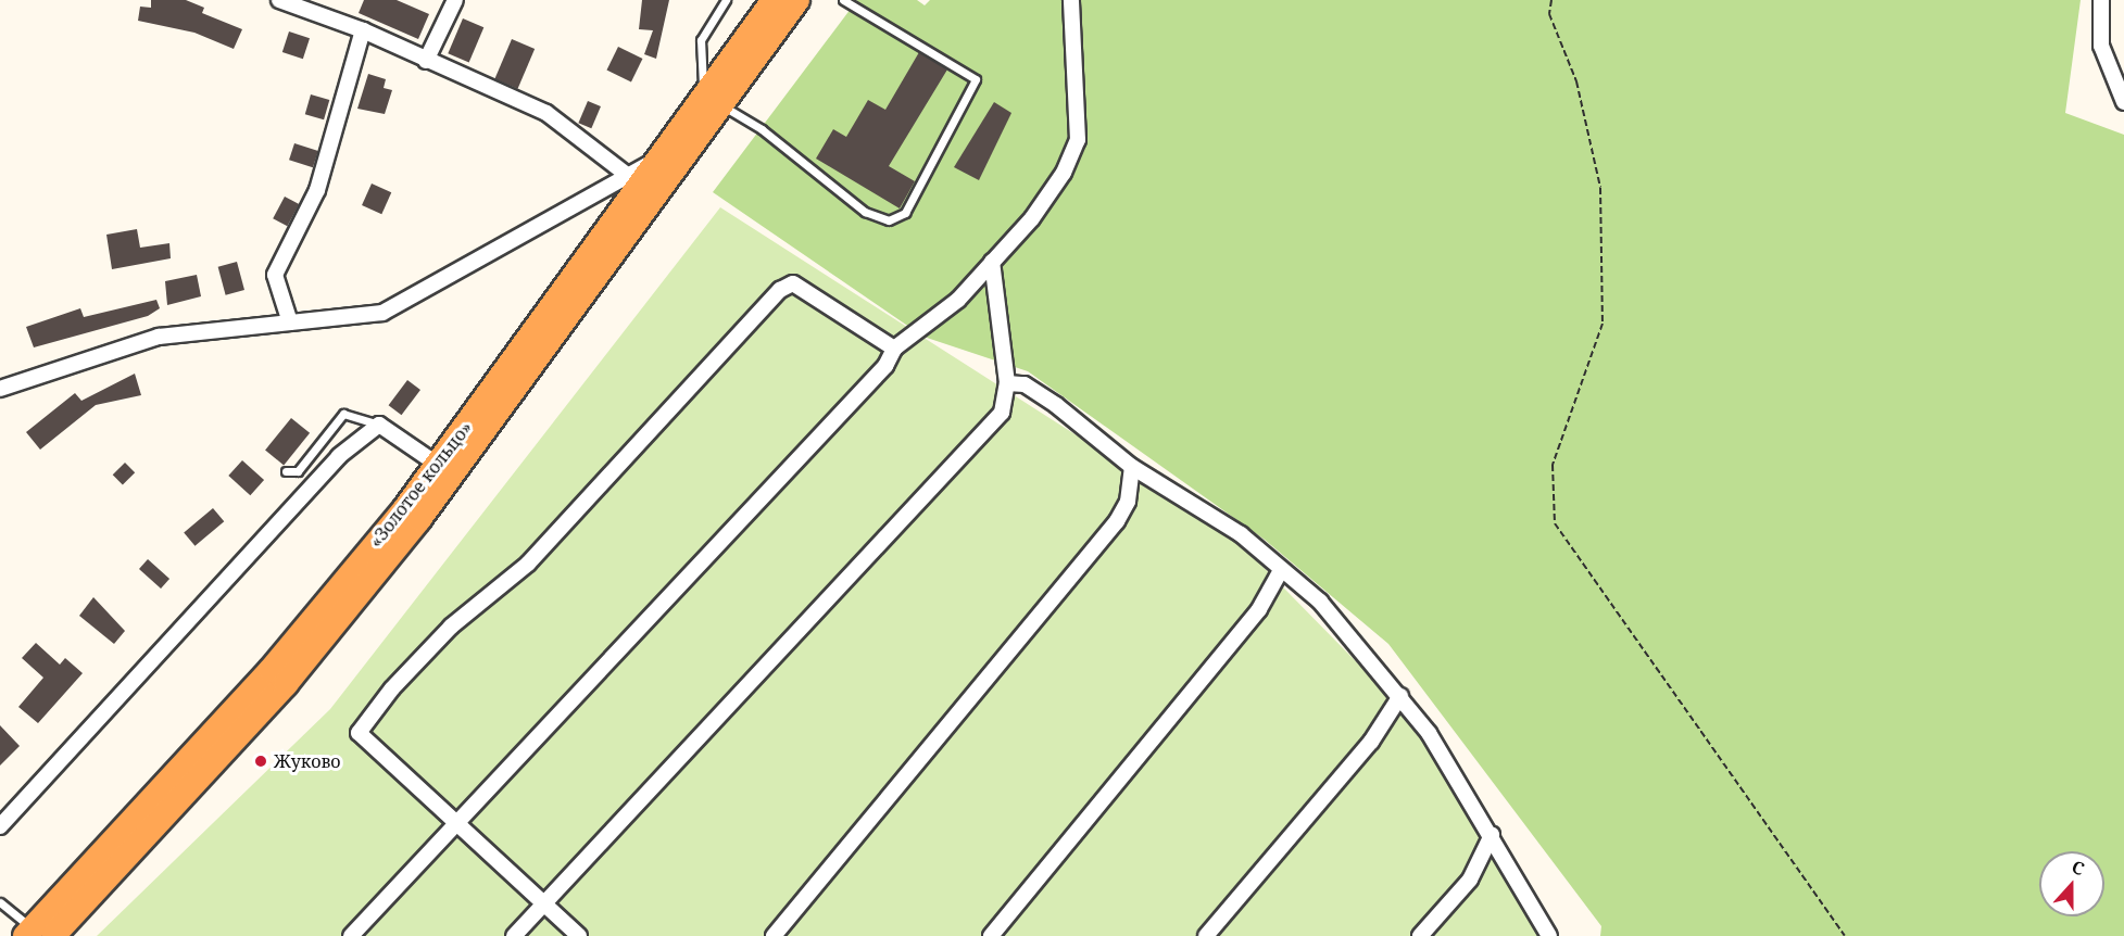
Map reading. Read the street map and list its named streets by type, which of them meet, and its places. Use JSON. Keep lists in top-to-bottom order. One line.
{"streets":{"highway":["«Золотое кольцо»"]},"places":["Жуково"],"north":"top"}
